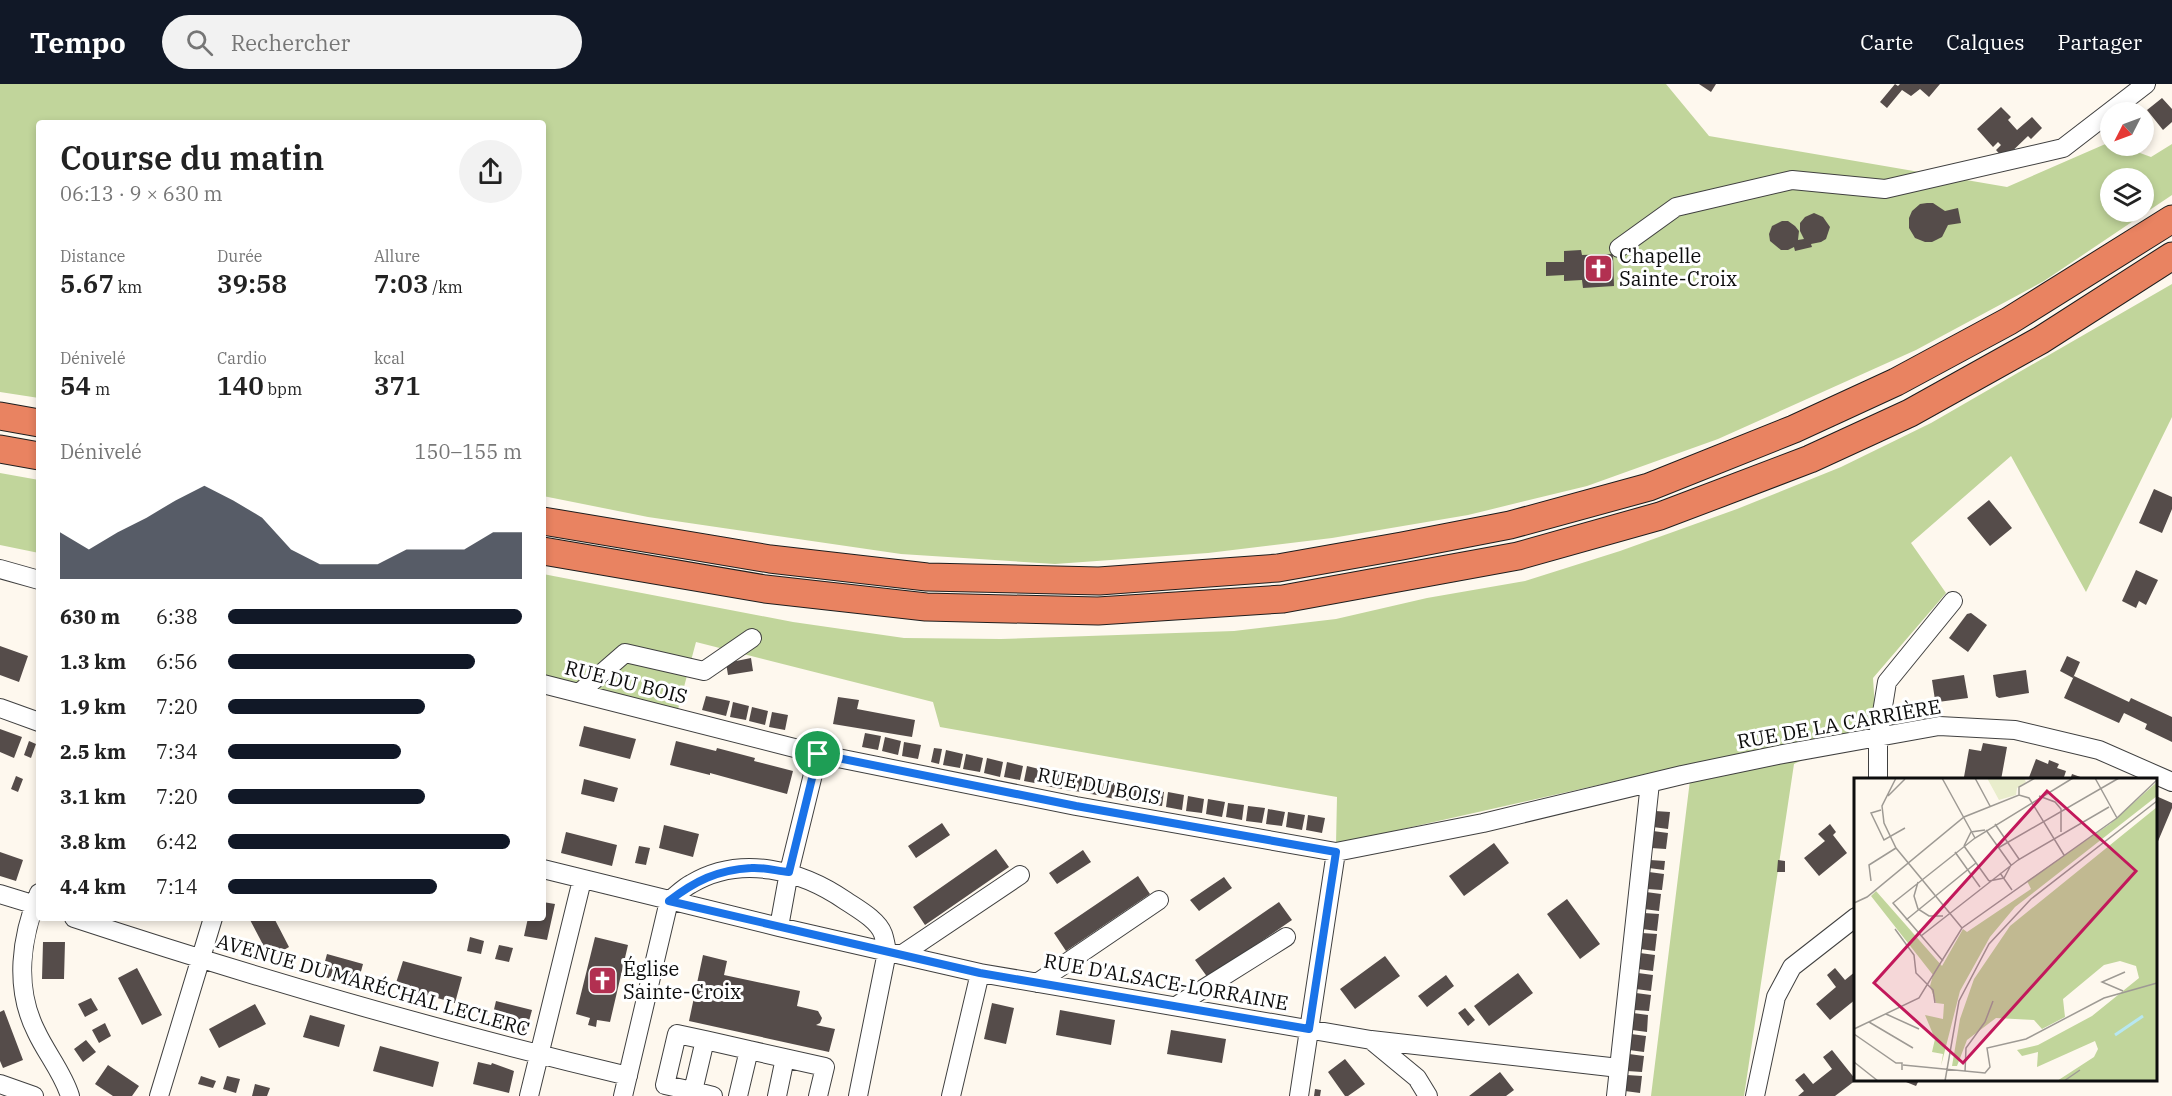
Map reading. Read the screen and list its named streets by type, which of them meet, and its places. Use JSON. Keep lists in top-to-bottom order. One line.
{"streets":{"street":["RUE DU BOIS","RUE DE LA CARRIÈRE","RUE D'ALSACE-LORRAINE","AVENUE DU MARÉCHAL LECLERC"]},"crossings":[["RUE DU BOIS","RUE DE LA CARRIÈRE"]],"places":{"church":["Chapelle Sainte-Croix","Église Sainte-Croix"]},"north":"bottom left","page":{"header":"Tempo","search":"Rechercher","nav":["Carte","Calques","Partager"],"heading":["Course du matin","06:13 · 9 × 630 m"],"stats":[["Distance","5.67 km"],["Durée","39:58"],["Allure","7:03 /km"],["Dénivelé","54 m"],["Cardio","140 bpm"],["kcal","371"]],"chart":["Dénivelé","150–155 m"],"list":[{"name":"630 m","note":"6:38"},{"name":"1.3 km","note":"6:56"},{"name":"1.9 km","note":"7:20"},{"name":"2.5 km","note":"7:34"},{"name":"3.1 km","note":"7:20"},{"name":"3.8 km","note":"6:42"},{"name":"4.4 km","note":"7:14"}]}}
